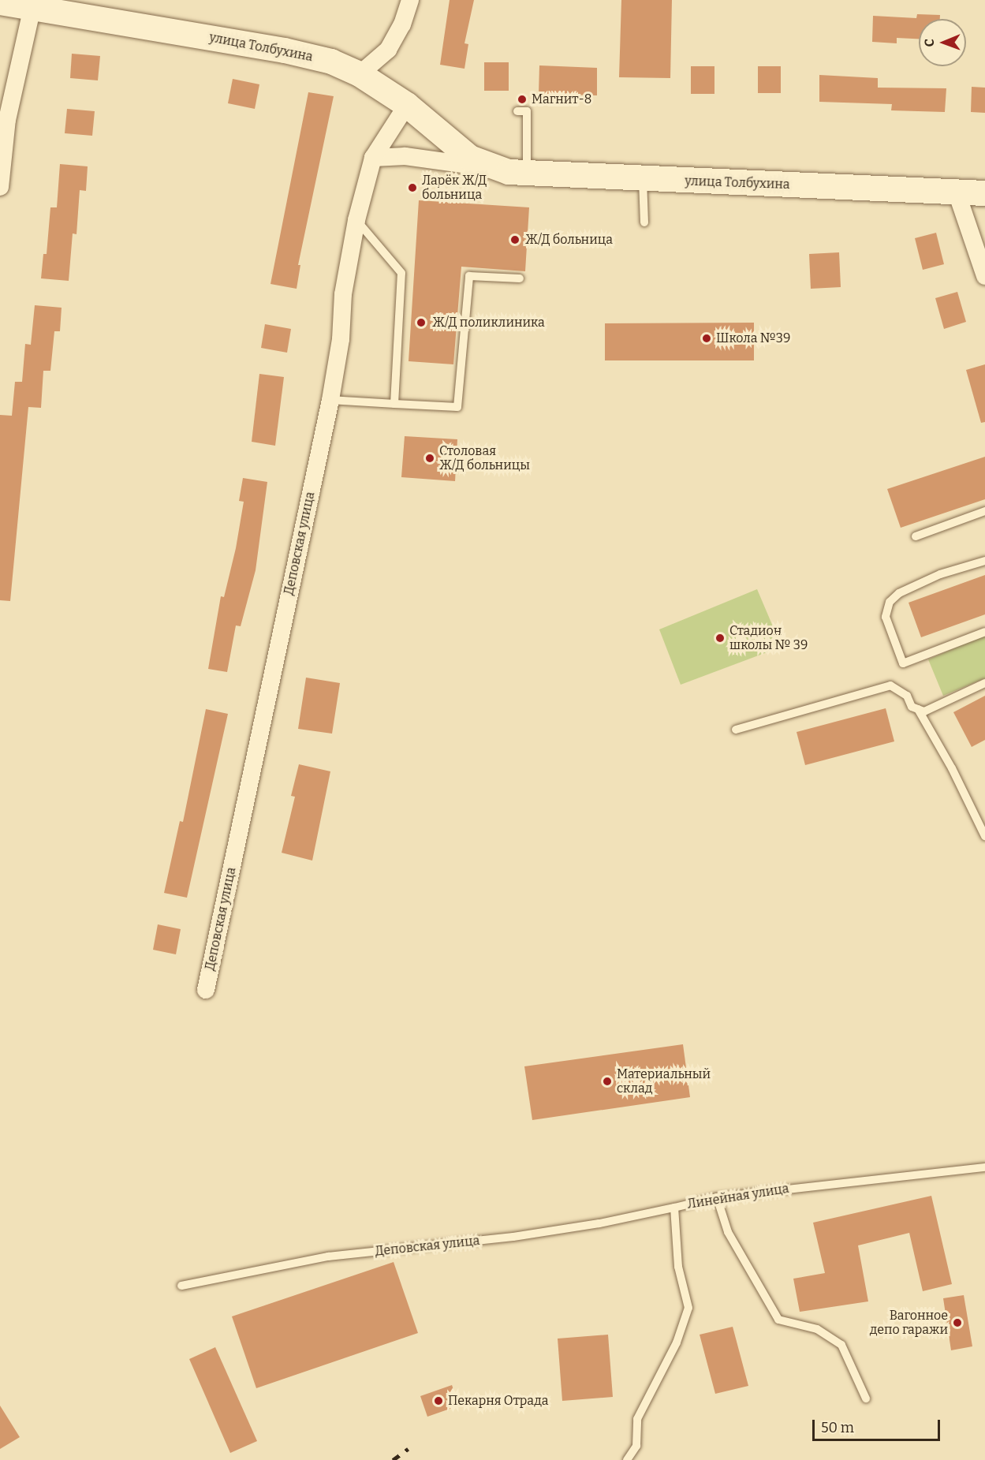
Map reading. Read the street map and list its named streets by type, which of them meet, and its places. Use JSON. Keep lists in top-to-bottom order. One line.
{"streets":{"street":["улица Толбухина","Деповская улица"],"lane":["Линейная улица"]},"crossings":[["улица Толбухина","Деповская улица"],["Деповская улица","Линейная улица"]],"places":["Магнит-8","Ларёк Ж/Д больница","Ж/Д больница","Ж/Д поликлиника","Школа №39","Столовая Ж/Д больницы","Стадион школы № 39","Материальный склад","Вагонное депо гаражи","Пекарня Отрада"],"scale_bar":"50 m","north":"left"}
